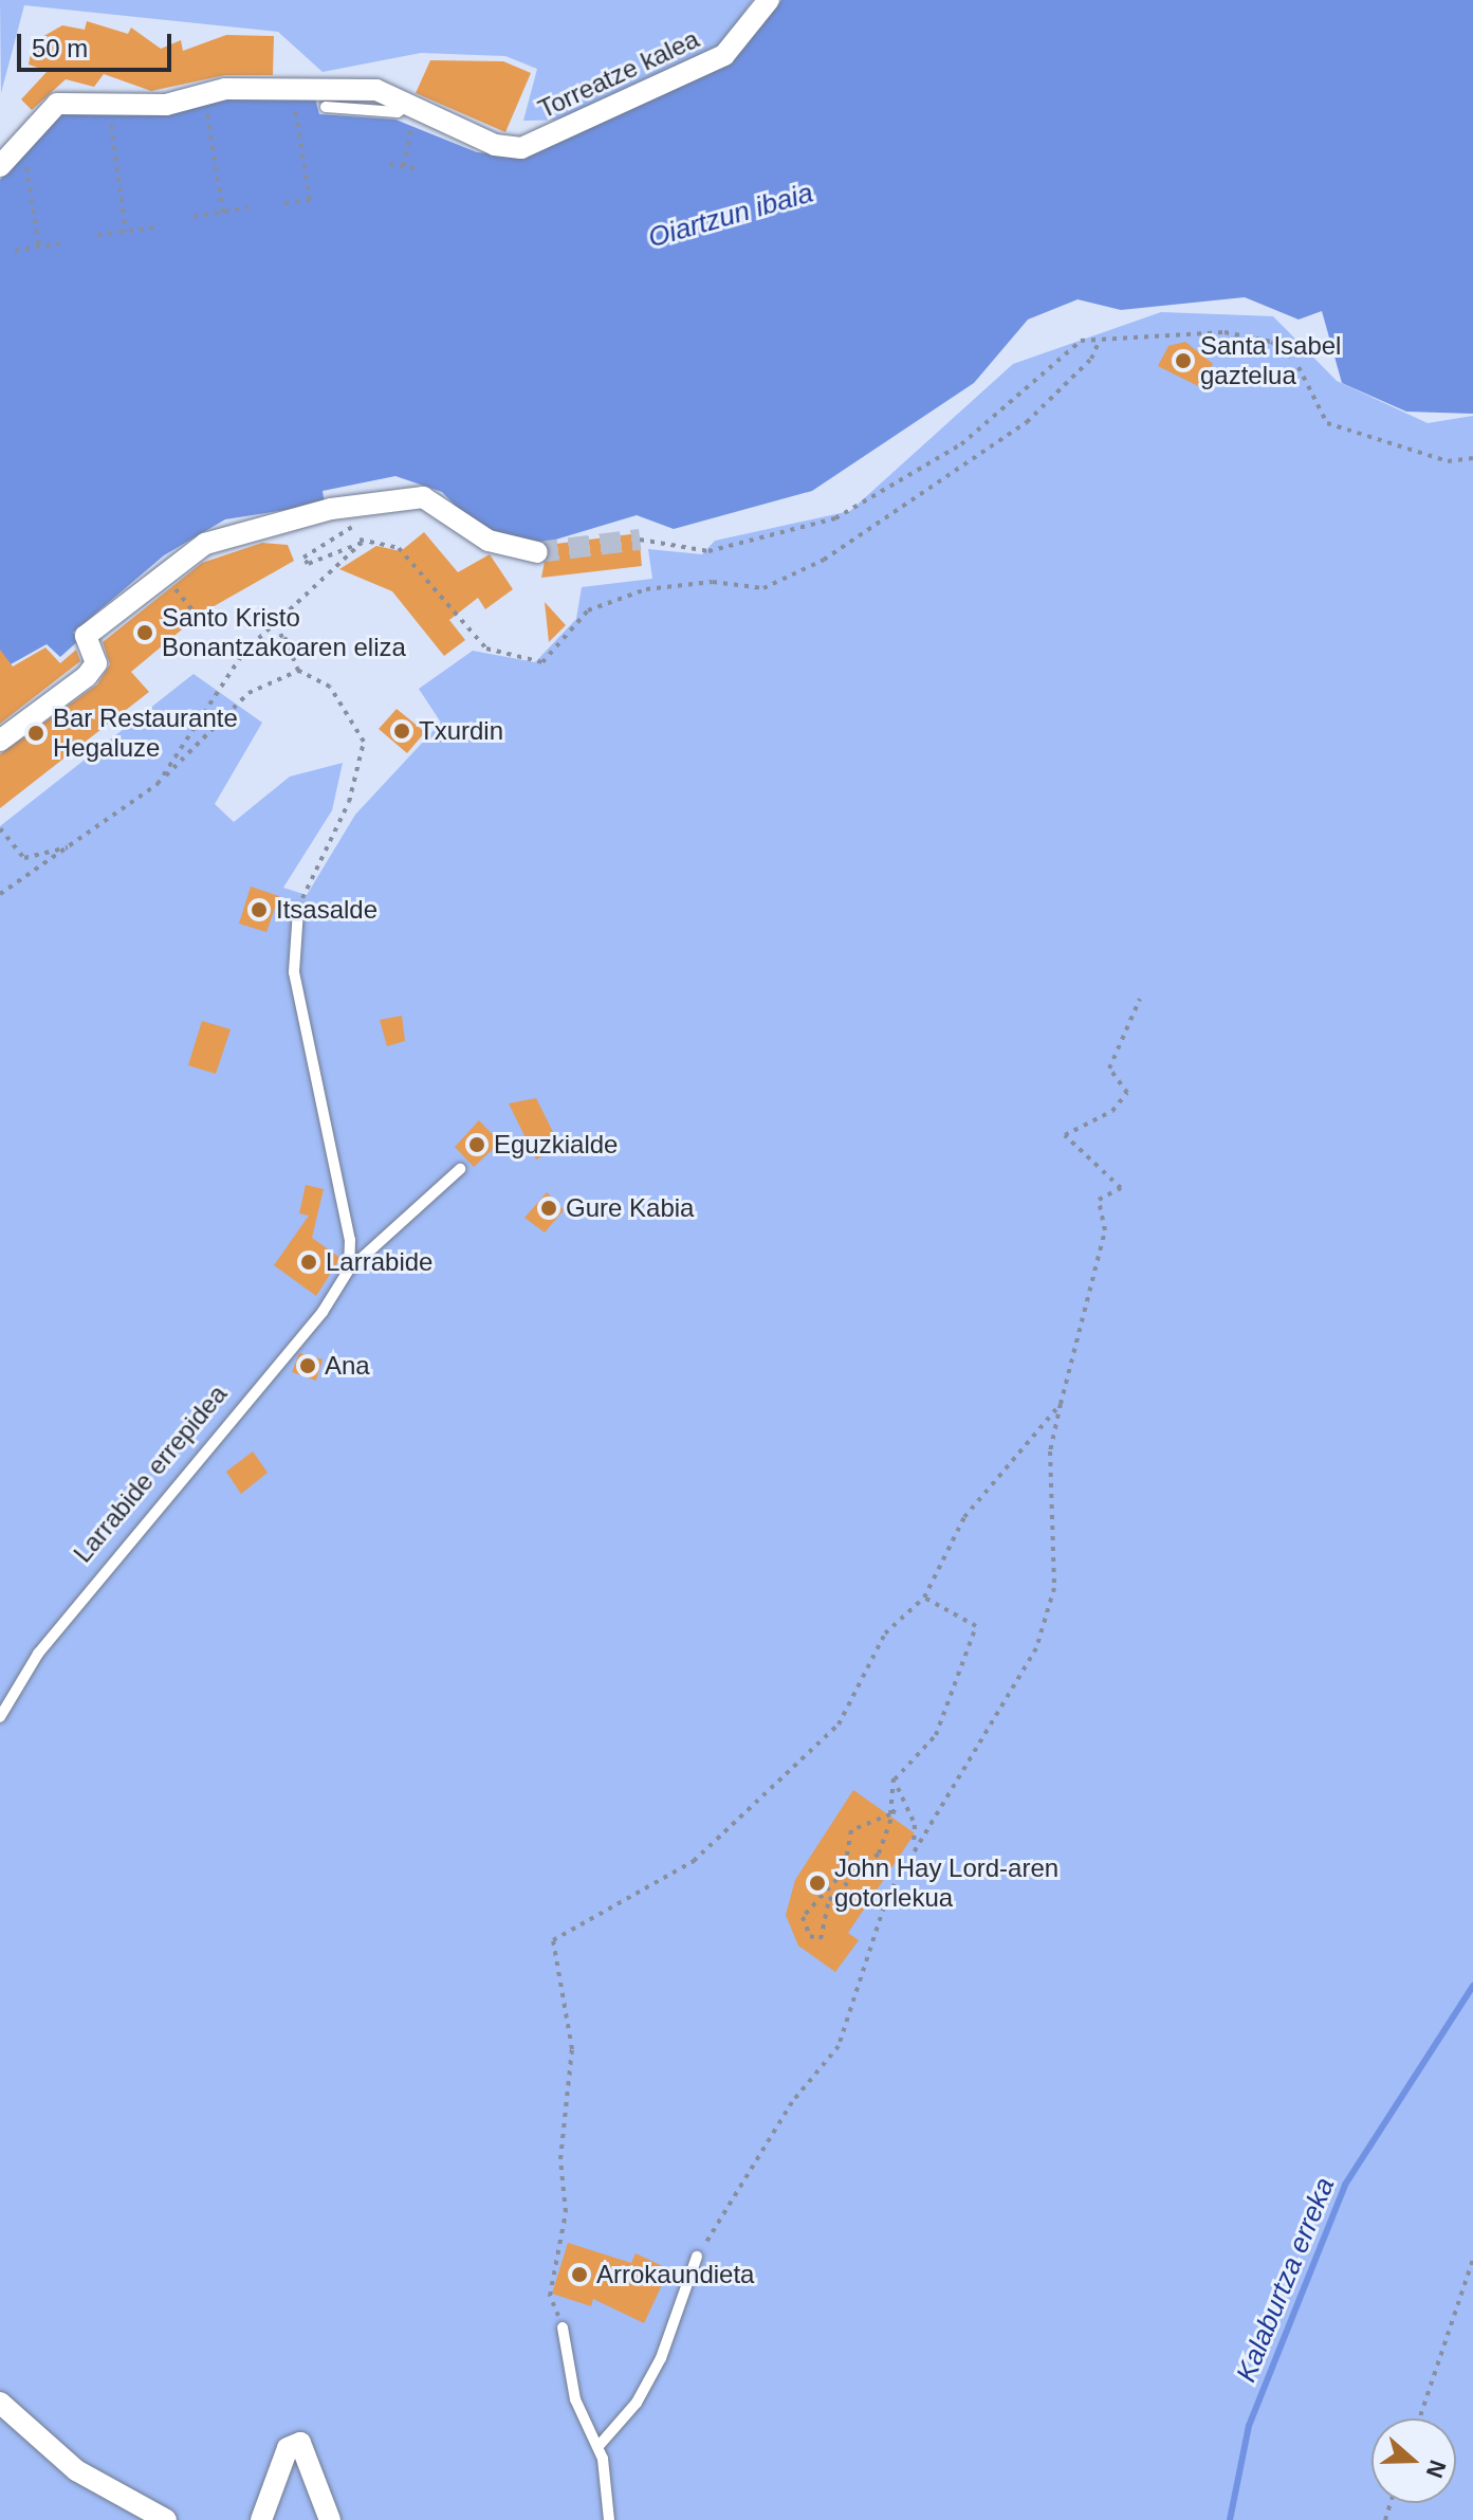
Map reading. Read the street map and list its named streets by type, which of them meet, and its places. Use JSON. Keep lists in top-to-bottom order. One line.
{"streets":{"street":["Torreatze kalea"],"lane":["Larrabide errepidea"]},"water":["Oiartzun ibaia","Kalaburtza erreka"],"places":["Santa Isabel gaztelua","Santo Kristo Bonantzakoaren eliza","Txurdin","Bar Restaurante Hegaluze","Itsasalde","Eguzkialde","Gure Kabia","Larrabide","Ana","John Hay Lord-aren gotorlekua","Arrokaundieta"],"scale_bar":"50 m","north":"right"}
